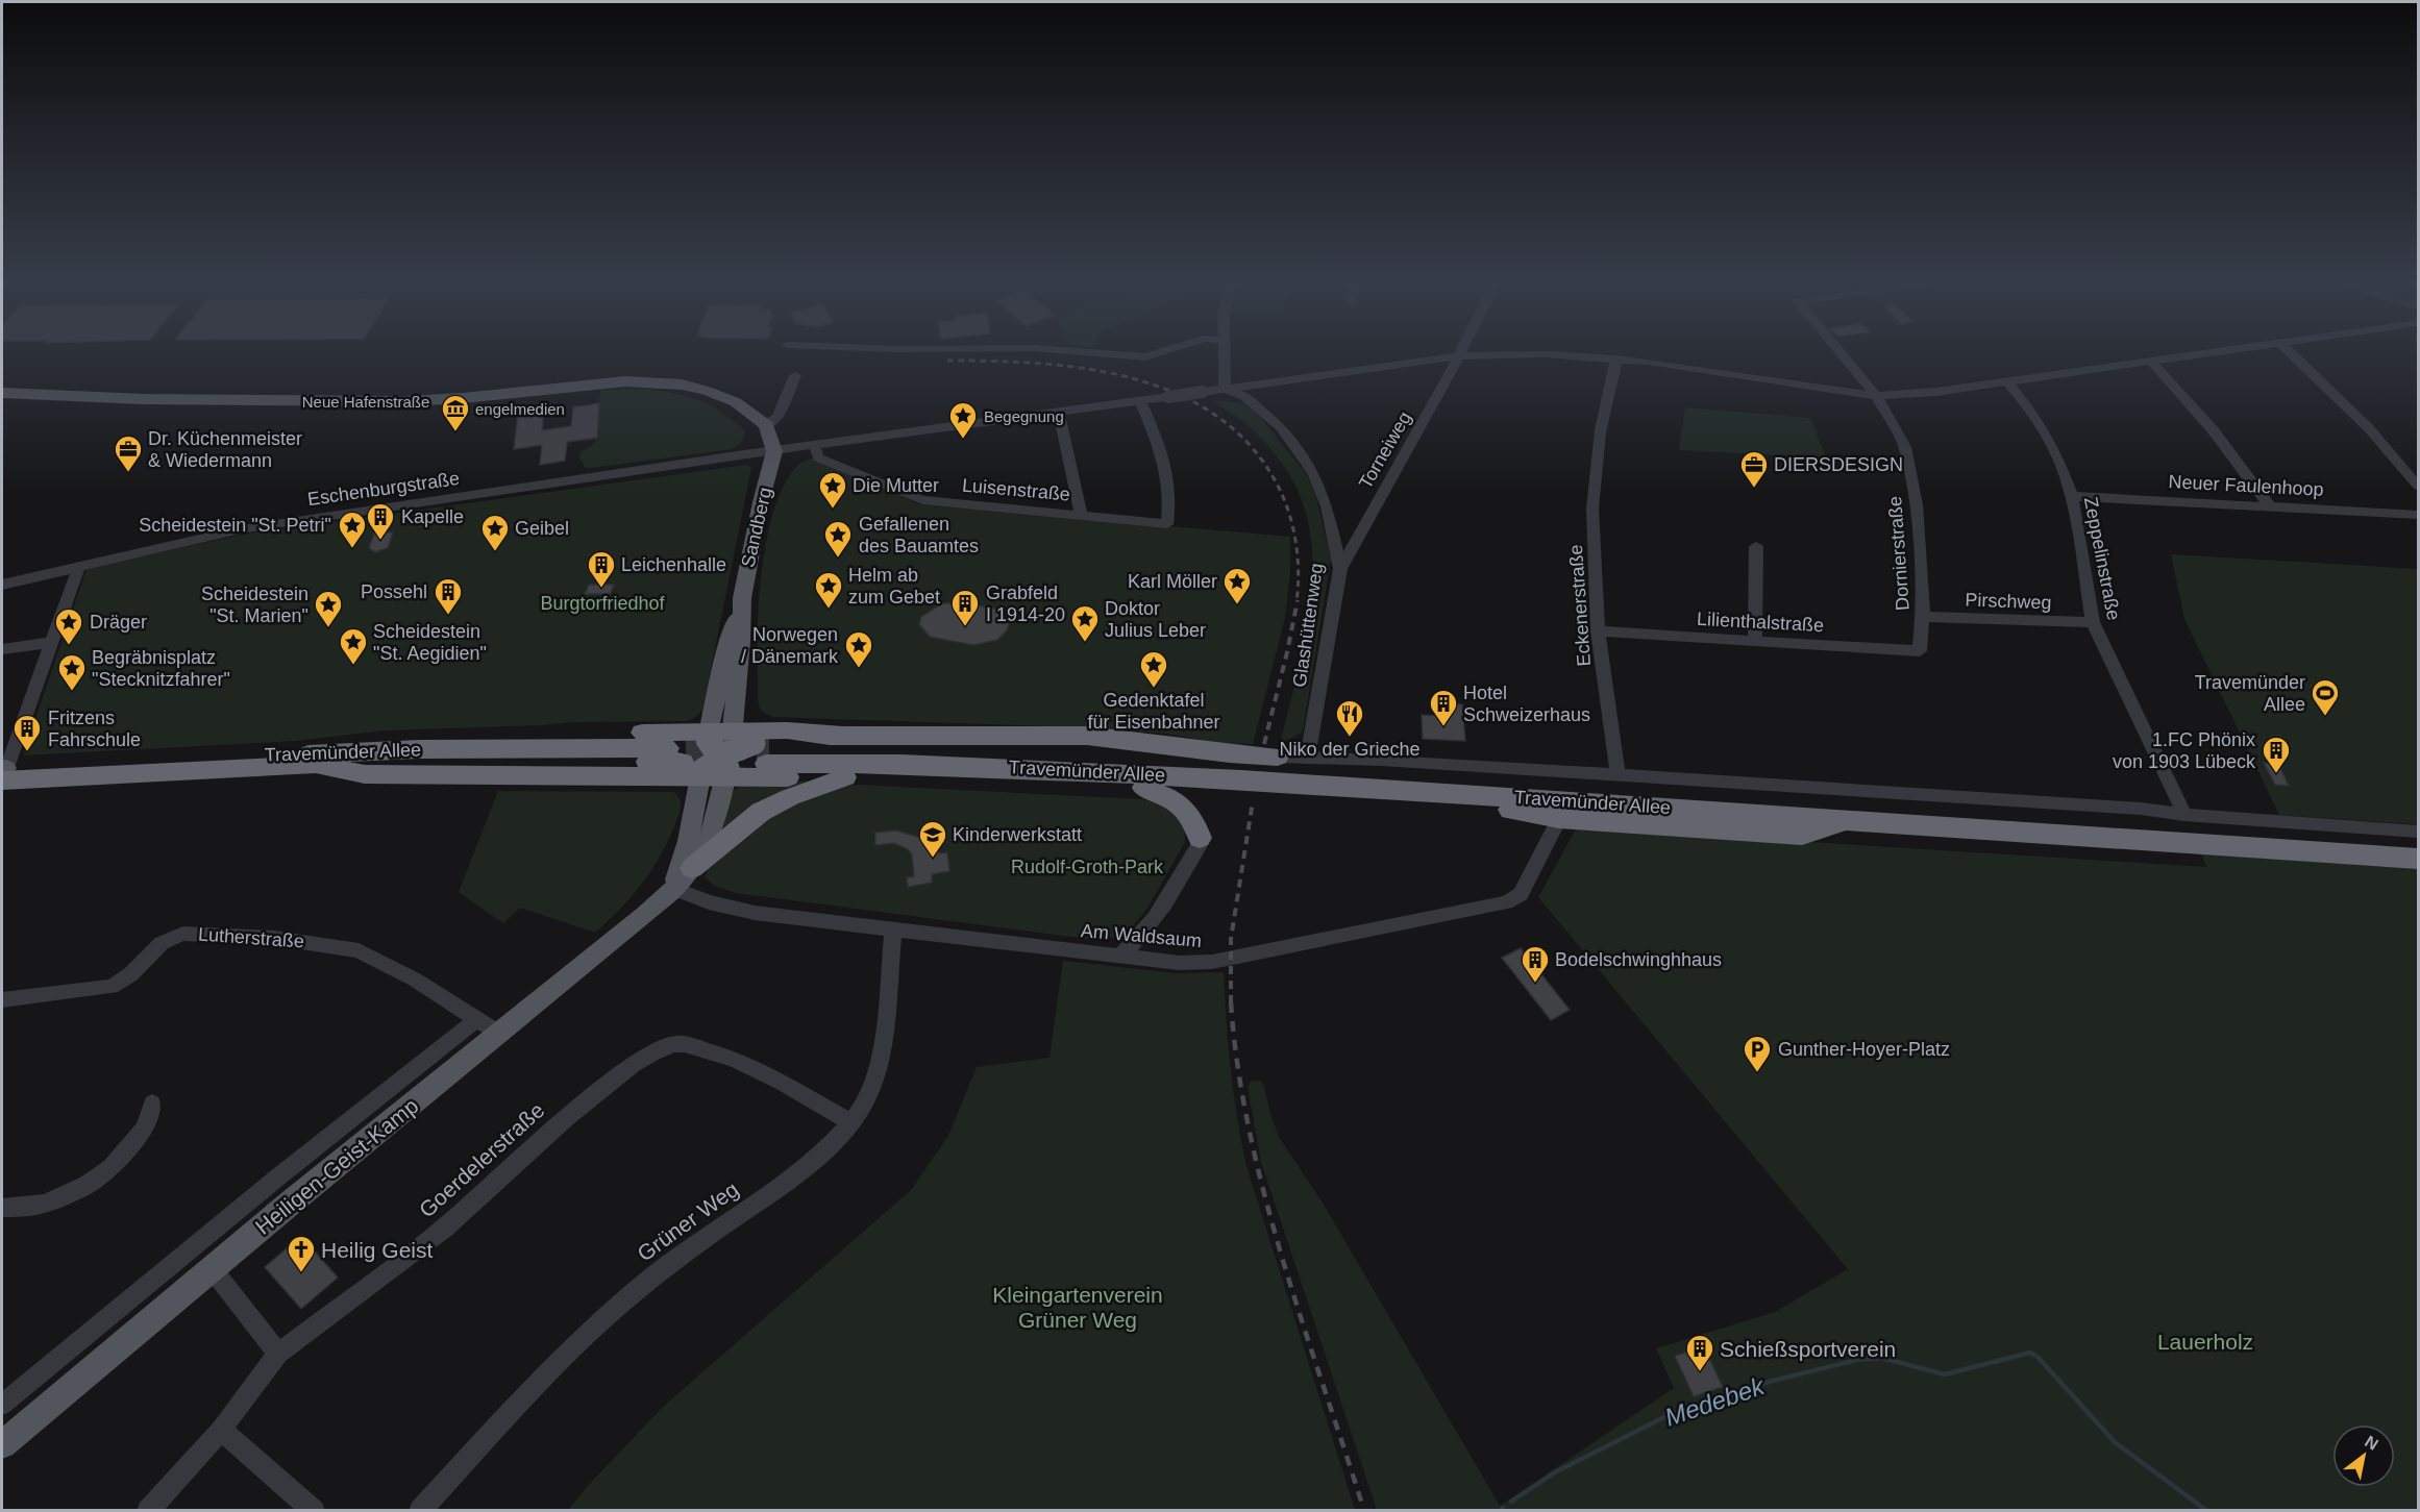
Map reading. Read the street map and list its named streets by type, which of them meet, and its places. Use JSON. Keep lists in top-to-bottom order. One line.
{"streets":{"highway":["Travemünder Allee"],"main road":["Neue Hafenstraße","Sandberg","Heiligen-Geist-Kamp"],"street":["Torneiweg","Neuer Faulenhoop","Eschenburgstraße","Luisenstraße","Dornierstraße","Zeppelinstraße","Pirschweg","Eckenerstraße","Lilienthalstraße","Glashüttenweg","Am Waldsaum","Lutherstraße","Goerdelerstraße","Grüner Weg"]},"crossings":[["Torneiweg","Glashüttenweg"],["Neuer Faulenhoop","Zeppelinstraße"],["Eschenburgstraße","Sandberg"],["Sandberg","Travemünder Allee"],["Sandberg","Heiligen-Geist-Kamp"],["Dornierstraße","Pirschweg"],["Dornierstraße","Lilienthalstraße"],["Zeppelinstraße","Pirschweg"],["Zeppelinstraße","Travemünder Allee"],["Eckenerstraße","Lilienthalstraße"],["Eckenerstraße","Travemünder Allee"],["Glashüttenweg","Travemünder Allee"],["Travemünder Allee","Heiligen-Geist-Kamp"],["Am Waldsaum","Heiligen-Geist-Kamp"],["Am Waldsaum","Grüner Weg"],["Lutherstraße","Heiligen-Geist-Kamp"],["Goerdelerstraße","Grüner Weg"]],"water":["Medebek"],"parks":["Burgtorfriedhof","Rudolf-Groth-Park","Kleingartenverein Grüner Weg","Lauerholz"],"places":{"museum":["engelmedien"],"place":["Begegnung","Die Mutter","Scheidestein \"St. Petri\"","Geibel","Gefallenen des Bauamtes","Karl Möller","Helm ab zum Gebet","Scheidestein \"St. Marien\"","Doktor Julius Leber","Dräger","Scheidestein \"St. Aegidien\"","Norwegen / Dänemark","Gedenktafel für Eisenbahner","Begräbnisplatz \"Stecknitzfahrer\""],"office":["Dr. Küchenmeister & Wiedermann","DIERSDESIGN"],"building":["Kapelle","Leichenhalle","Possehl","Grabfeld I 1914-20","Hotel Schweizerhaus","Fritzens Fahrschule","1.FC Phönix von 1903 Lübeck","Bodelschwinghhaus","Schießsportverein"],"sports":["Travemünder Allee"],"restaurant":["Niko der Grieche"],"school or university":["Kinderwerkstatt"],"parking":["Gunther-Hoyer-Platz"],"church":["Heilig Geist"]},"north":"top right"}
